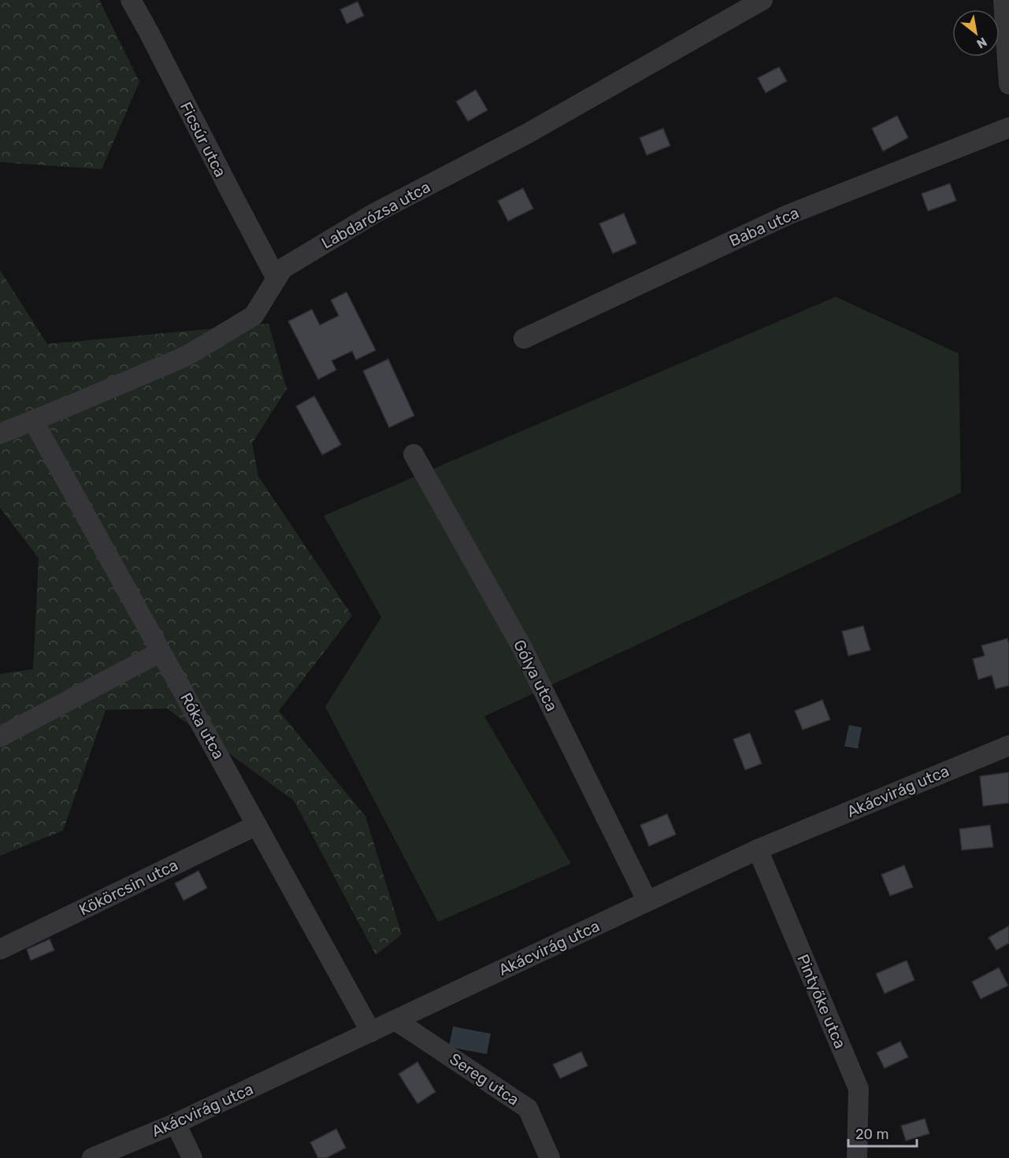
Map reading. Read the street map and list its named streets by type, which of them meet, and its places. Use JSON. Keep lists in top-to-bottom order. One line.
{"streets":{"street":["Ficsúr utca","Labdarózsa utca","Baba utca","Gólya utca","Róka utca","Akácvirág utca","Kökörcsin utca","Pintyőke utca","Sereg utca"]},"crossings":[["Ficsúr utca","Labdarózsa utca"],["Labdarózsa utca","Róka utca"],["Gólya utca","Akácvirág utca"],["Róka utca","Akácvirág utca"],["Róka utca","Kökörcsin utca"],["Akácvirág utca","Pintyőke utca"],["Akácvirág utca","Sereg utca"]],"scale_bar":"20 m","north":"bottom right"}
